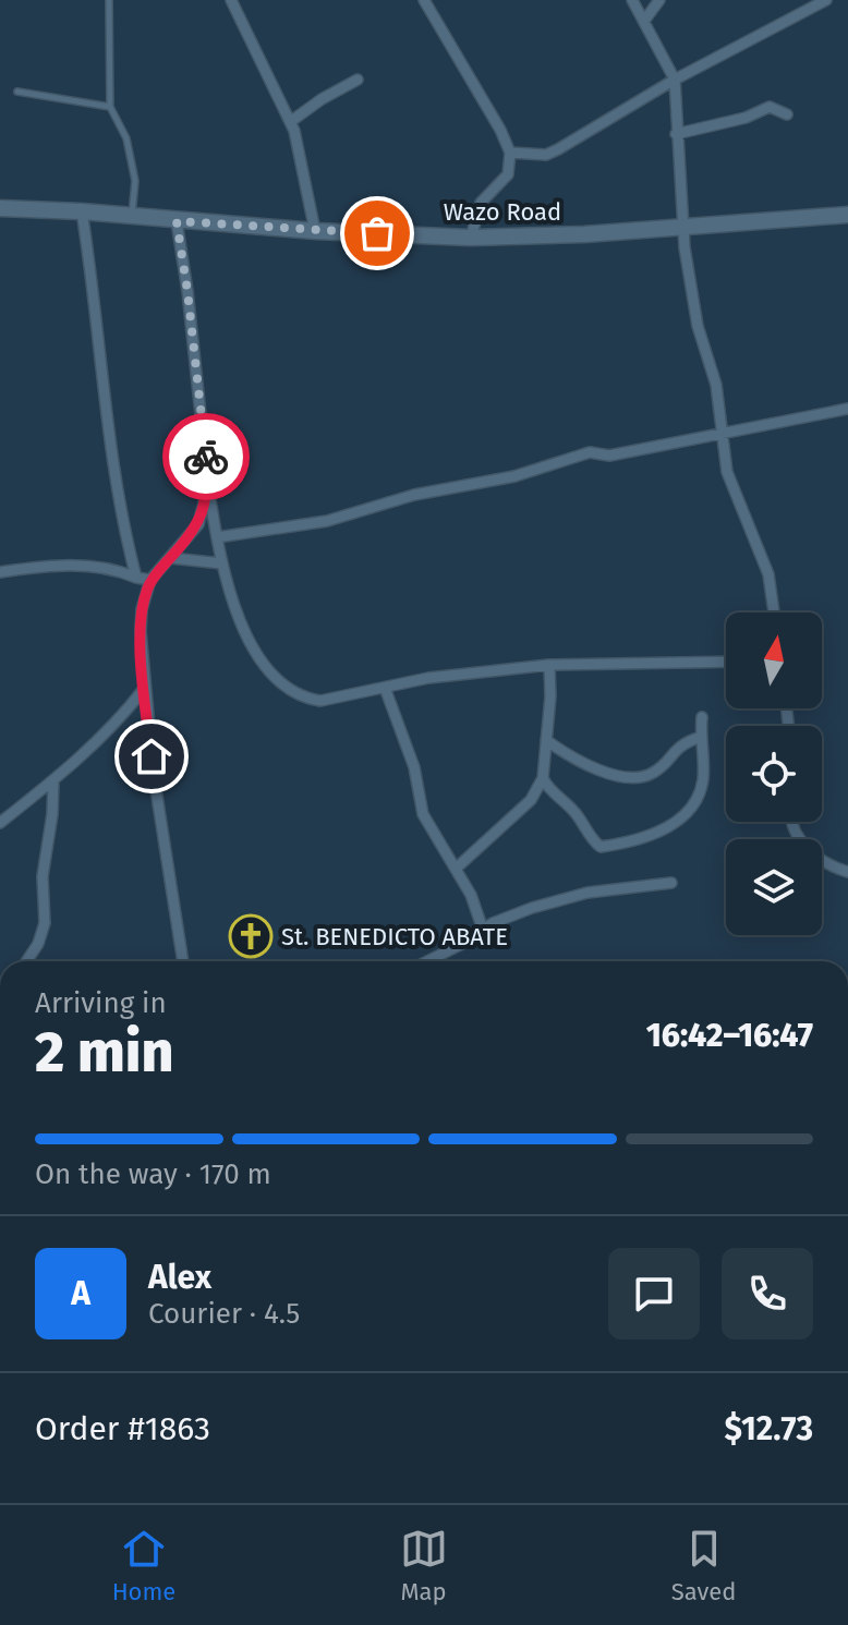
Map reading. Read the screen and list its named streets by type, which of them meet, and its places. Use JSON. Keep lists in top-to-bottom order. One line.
{"streets":{"main road":["Wazo Road"]},"places":{"church":["St. BENEDICTO ABATE"]},"north":"top","page":{"heading":["2 min","Arriving in","16:42–16:47"],"panel":["Alex","Courier · 4.5","Order #1863","$12.73"],"bar":"On the way · 170 m","round":"A","tabs":["Home","Map","Saved"]}}
